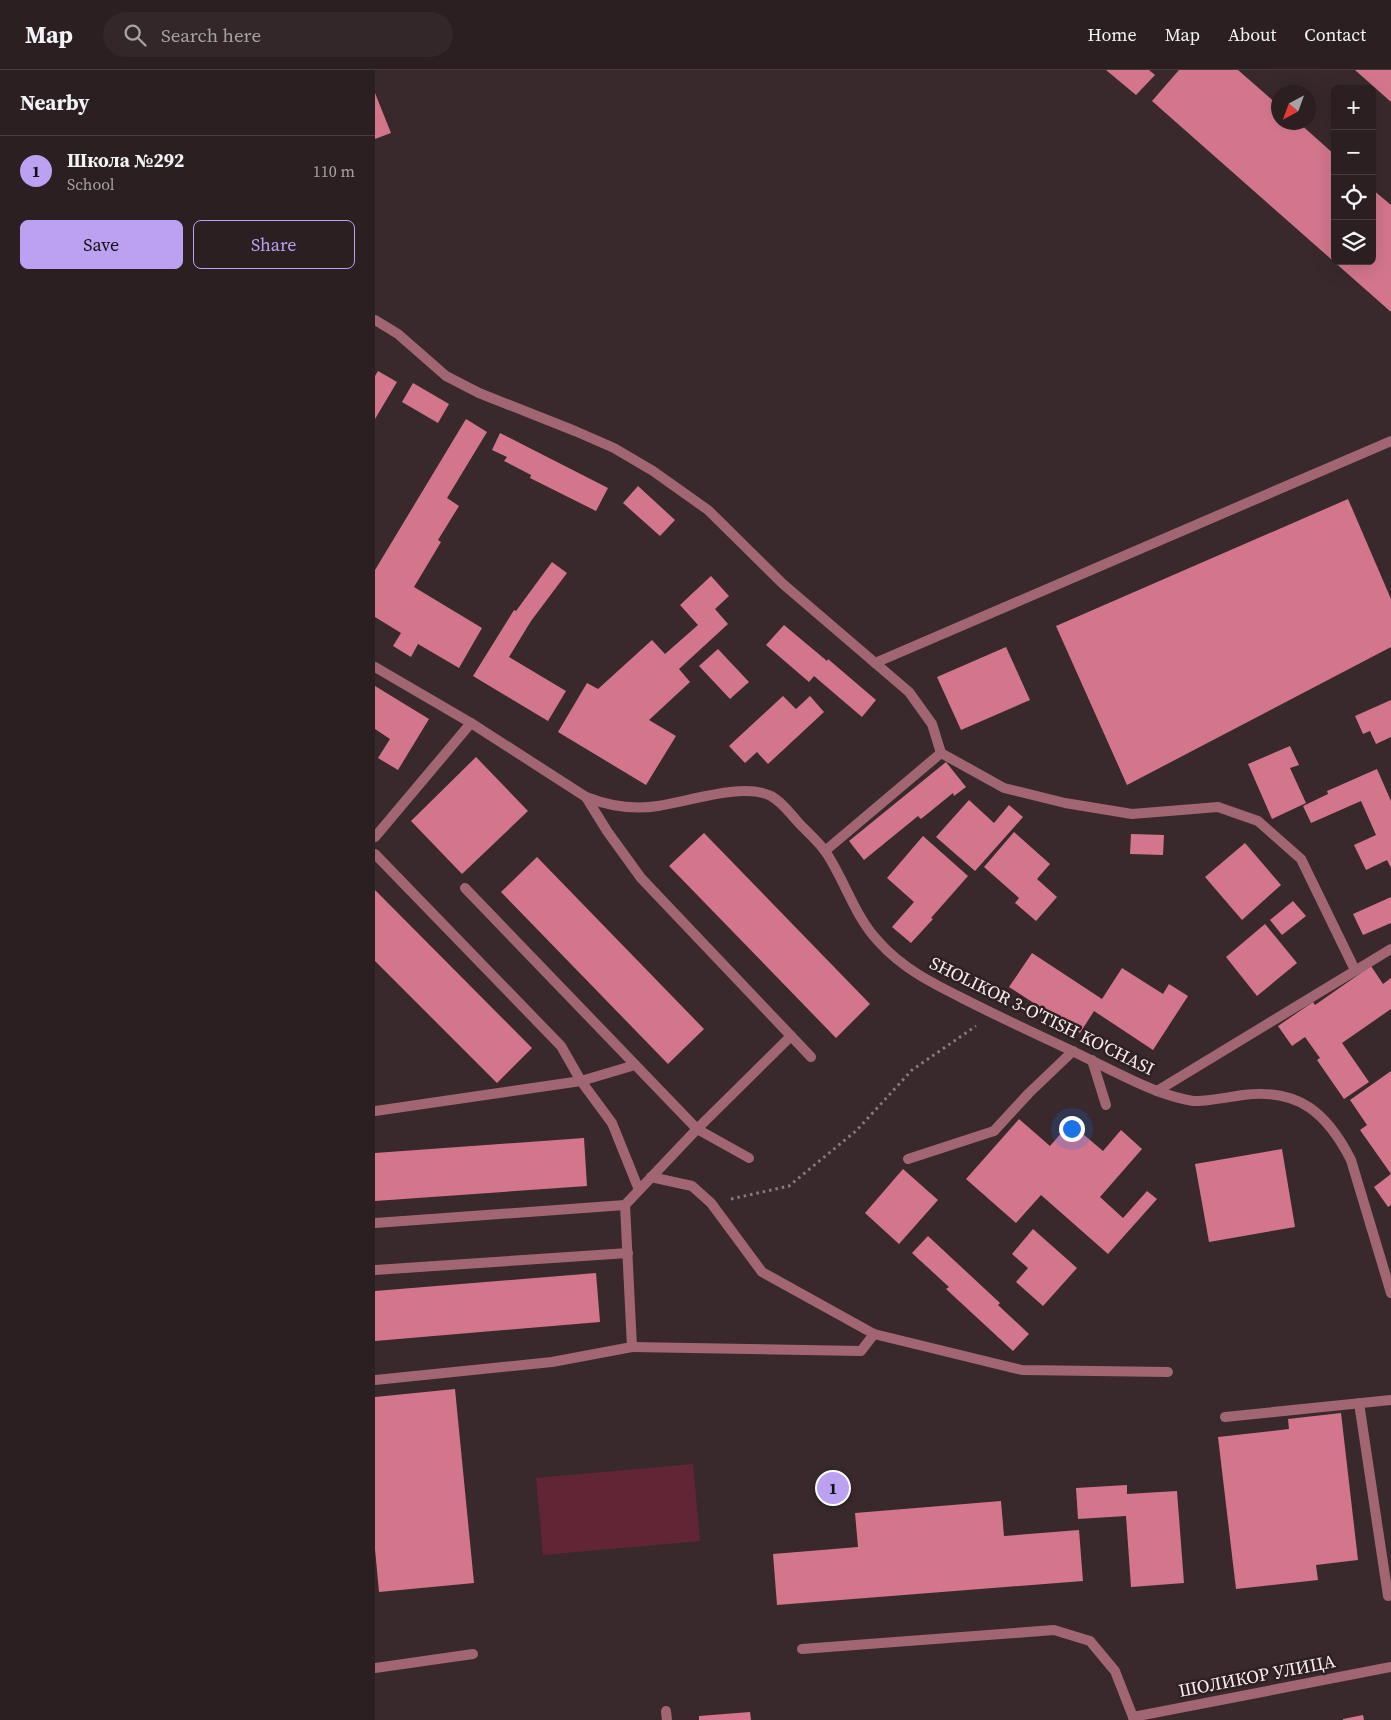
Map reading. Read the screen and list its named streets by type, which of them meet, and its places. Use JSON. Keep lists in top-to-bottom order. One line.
{"streets":{"street":["SHOLIKOR 3-O'TISH KO'CHASI","ШОЛИКОР УЛИЦА"]},"north":"bottom left","page":{"header":"Map","search":"Search here","nav":["Home","Map","About","Contact"],"heading":"Nearby","map_buttons":["+","−"],"list":[{"mark":"1","name":"Школа №292","note":"School","value":"110 m"}],"buttons":["Save","Share"],"pins":"1"}}
